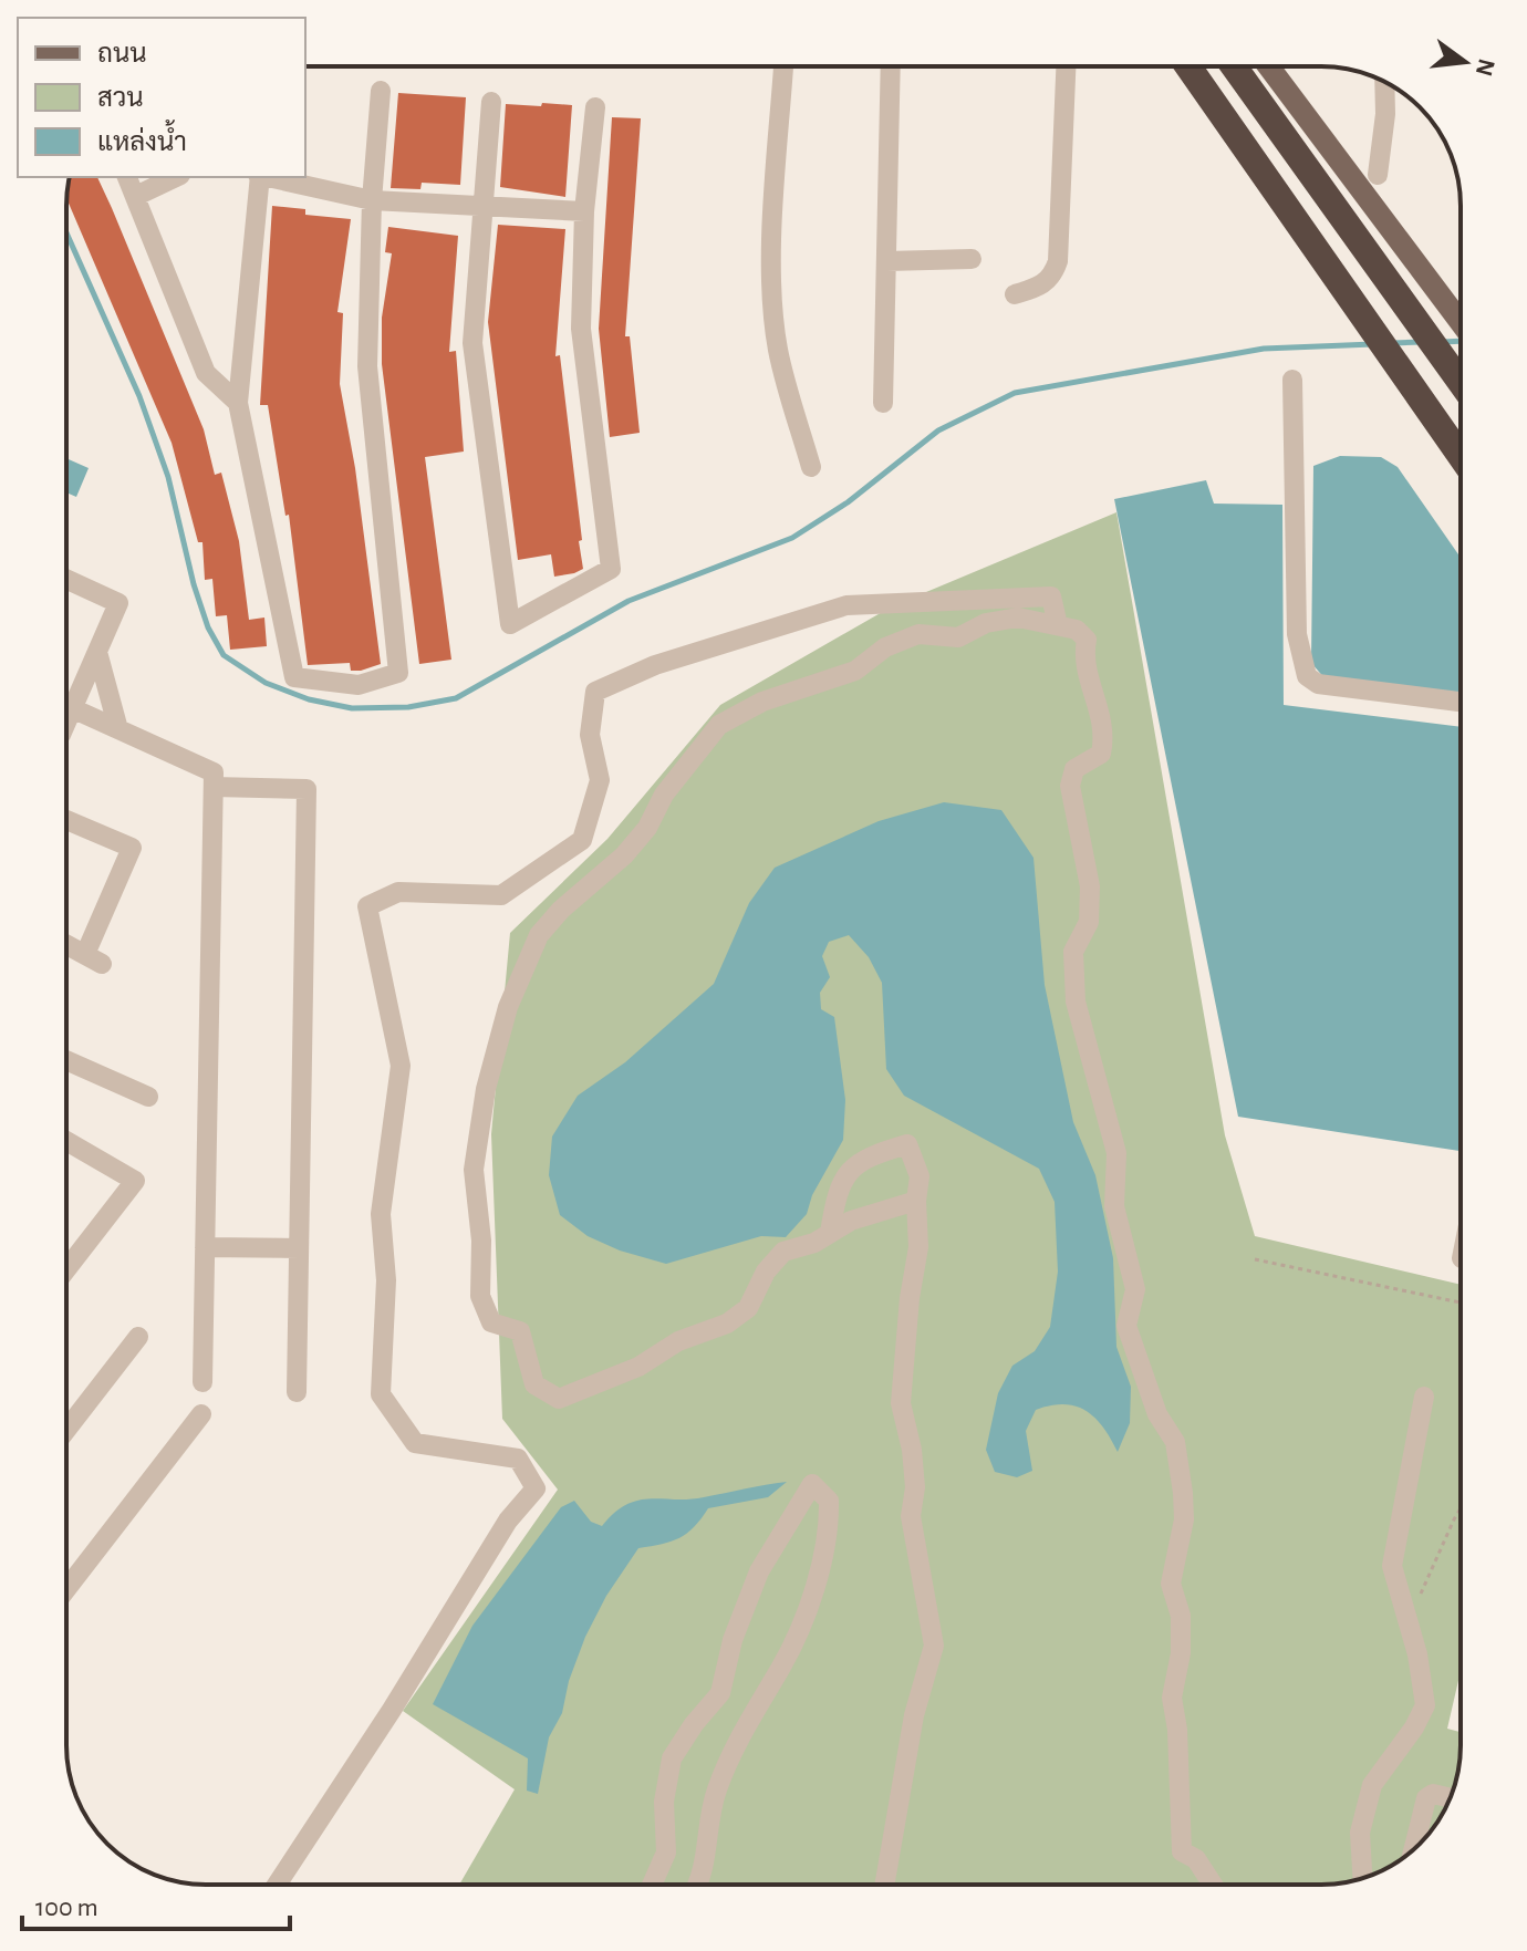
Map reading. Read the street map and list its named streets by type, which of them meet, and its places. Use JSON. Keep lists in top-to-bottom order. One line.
{"legend":["ถนน","สวน","แหล่งน้ำ"],"scale_bar":"100 m","north":"right"}
